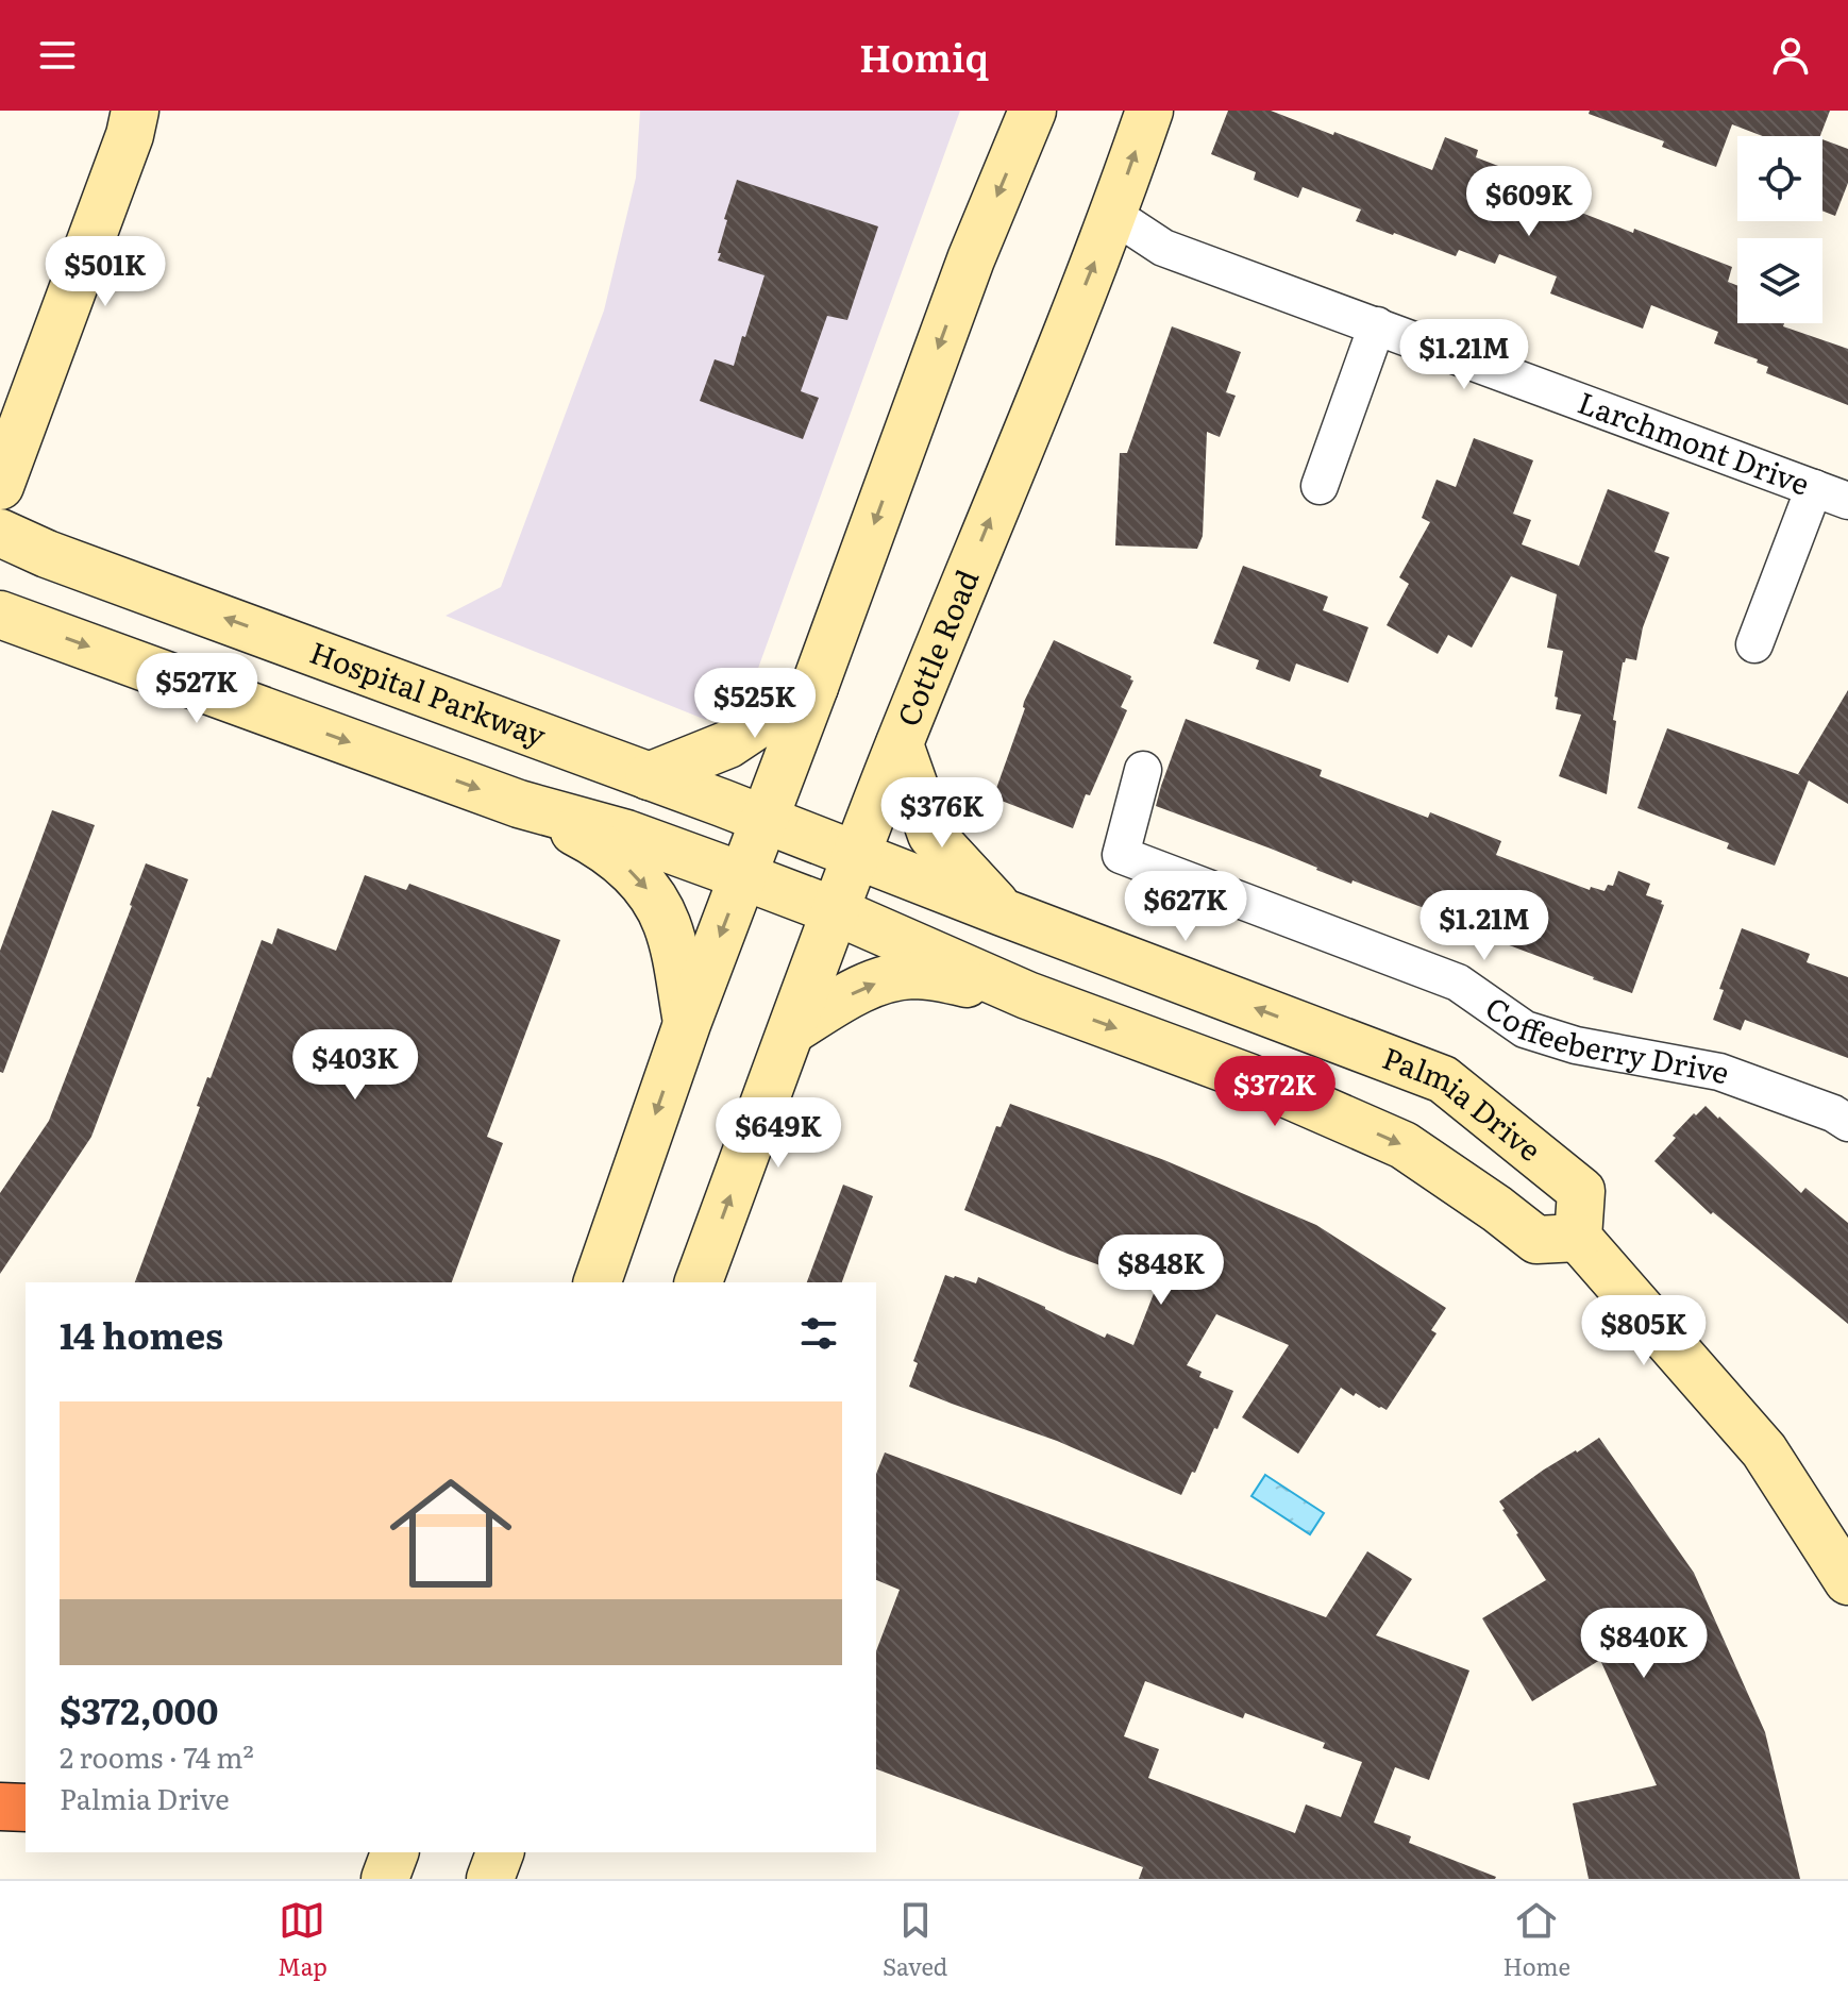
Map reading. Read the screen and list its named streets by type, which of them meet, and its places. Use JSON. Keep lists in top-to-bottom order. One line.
{"streets":{"street":["Larchmont Drive","Cottle Road","Hospital Parkway","Coffeeberry Drive","Palmia Drive"]},"crossings":[["Larchmont Drive","Cottle Road"],["Cottle Road","Hospital Parkway"],["Cottle Road","Palmia Drive"],["Hospital Parkway","Palmia Drive"]],"page":{"header":"Homiq","price":["$609K","$501K","$1.21M","$527K","$525K","$376K","$627K","$1.21M","$403K","$372K","$649K","$848K","$805K","$840K"],"heading":"14 homes","list":[{"name":"$372,000","note":"2 rooms · 74 m² · Palmia Drive"}],"tabs":["Map","Saved","Home"]}}
